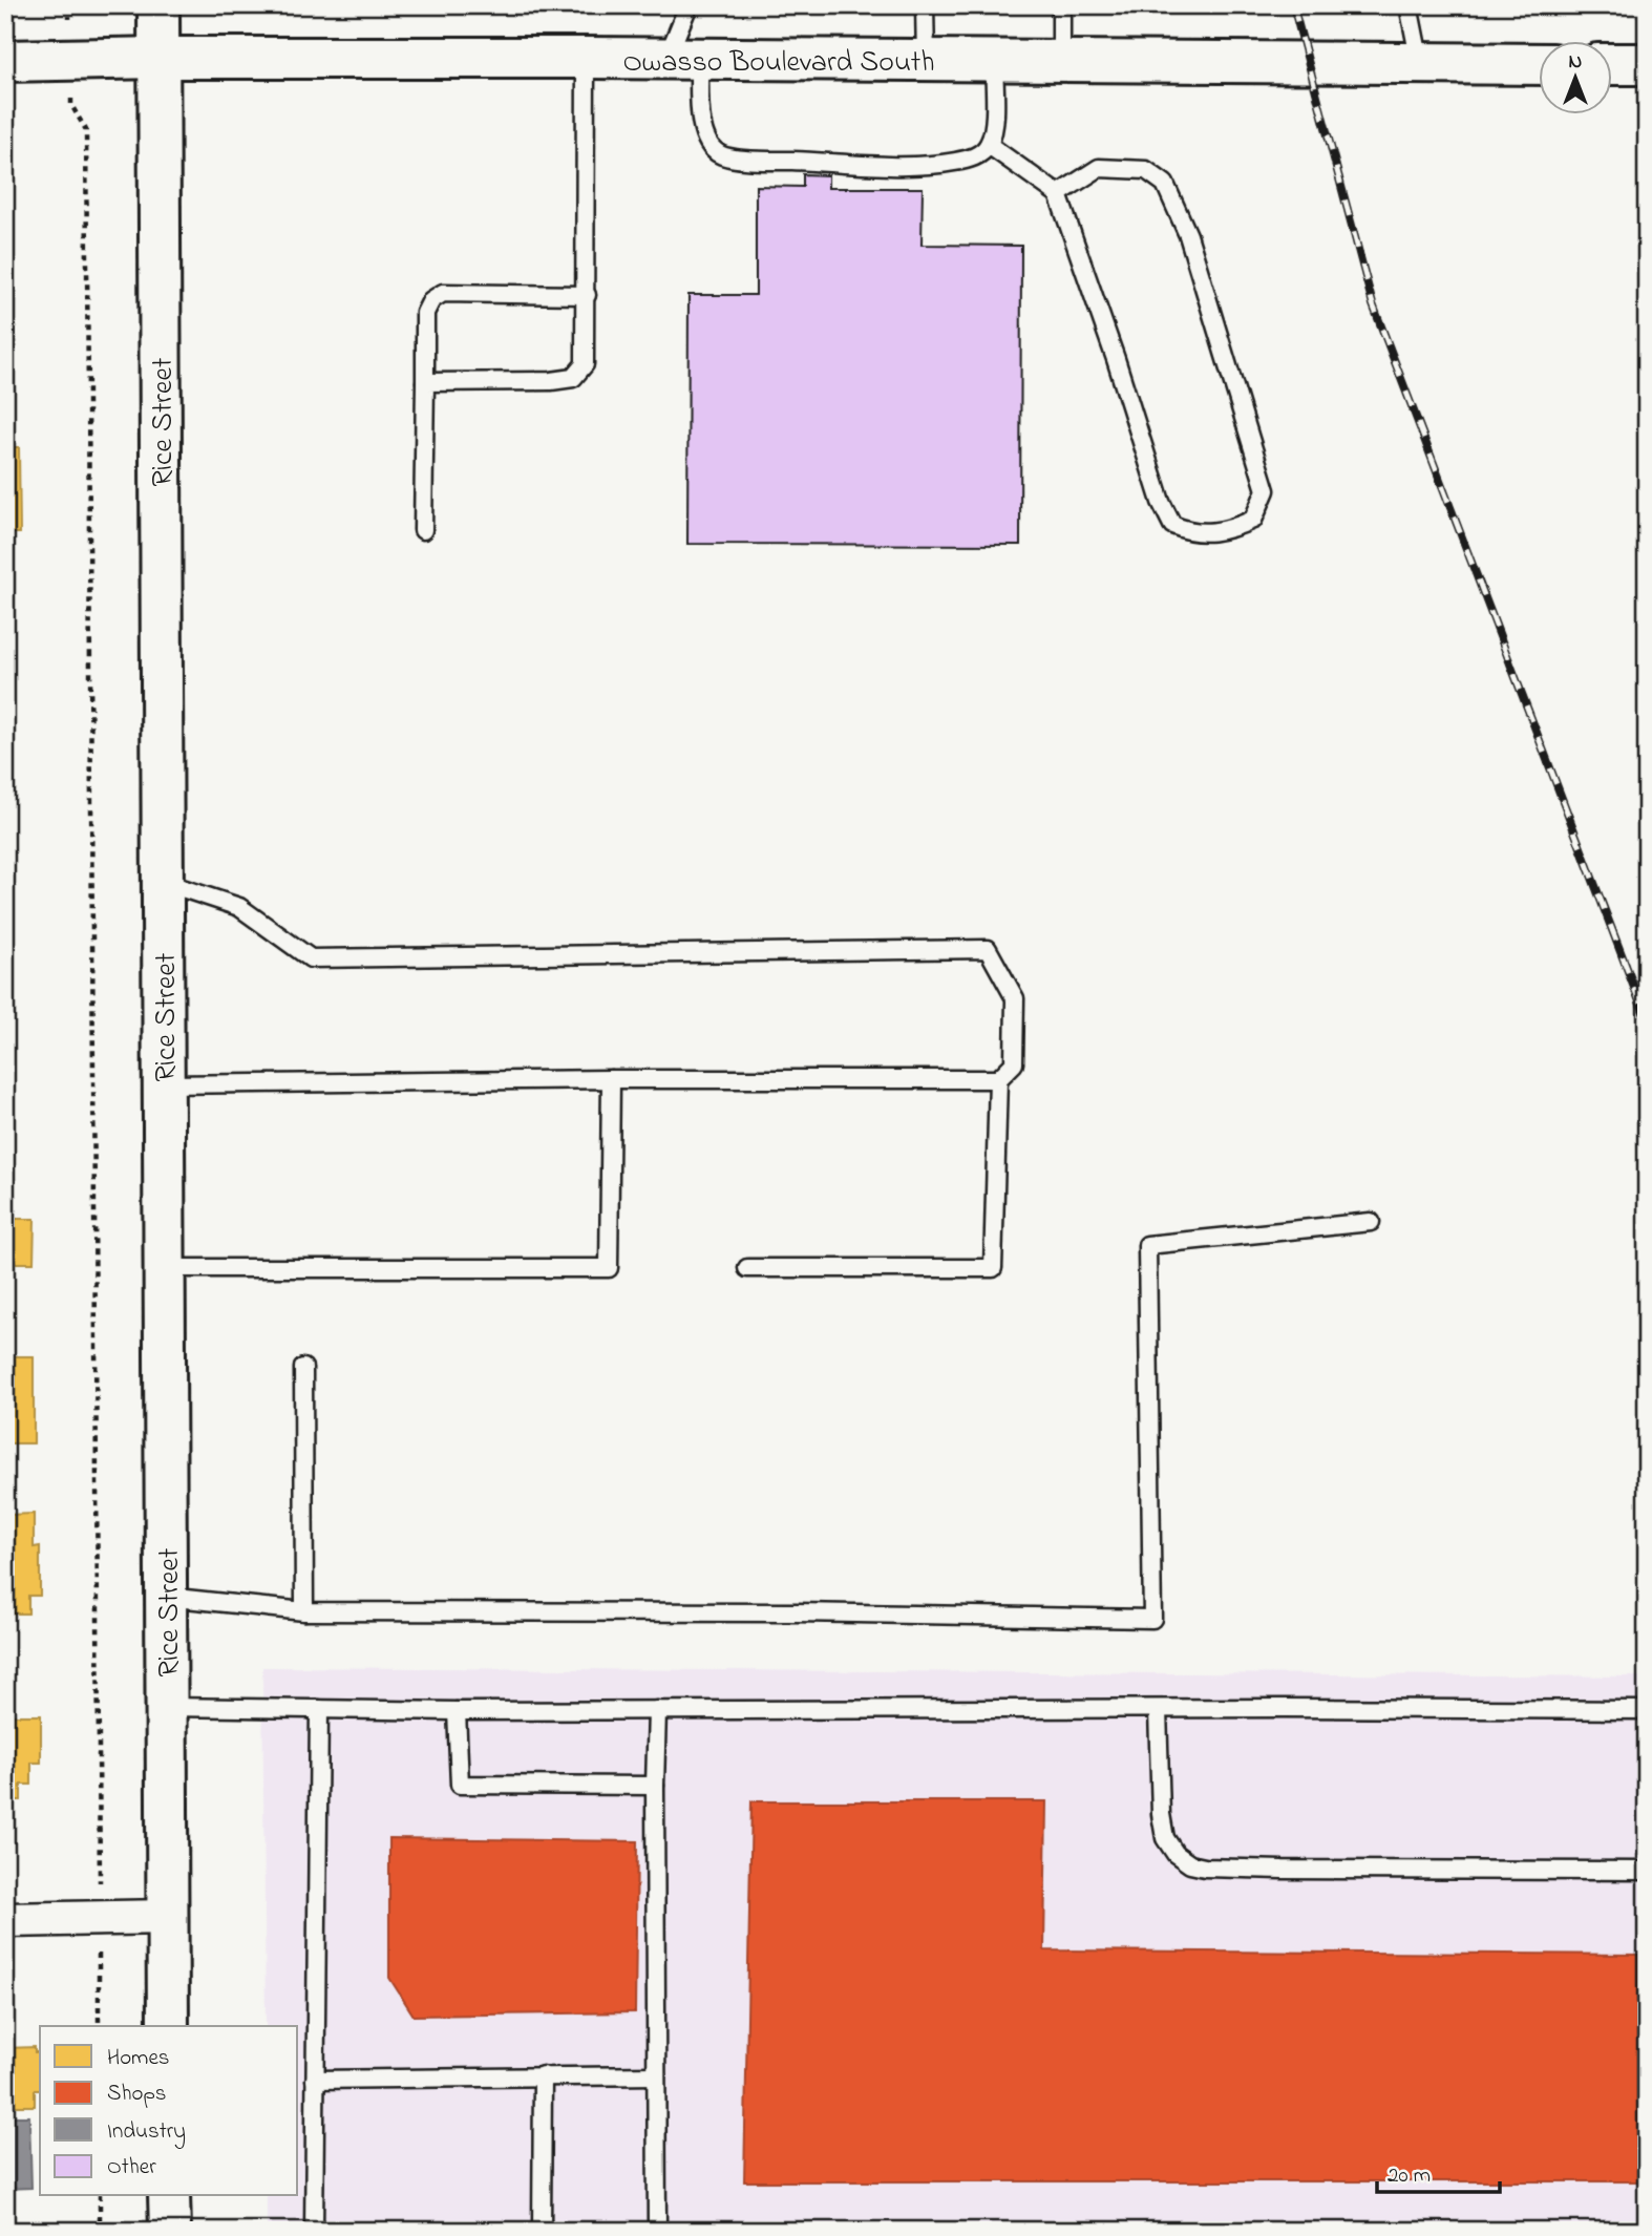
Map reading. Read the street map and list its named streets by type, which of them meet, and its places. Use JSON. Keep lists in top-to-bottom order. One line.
{"streets":{"main road":["Owasso Boulevard South","Rice Street"]},"crossings":[["Owasso Boulevard South","Rice Street"]],"legend":["Homes","Shops","Industry","Other"],"scale_bar":"20 m","north":"top"}
